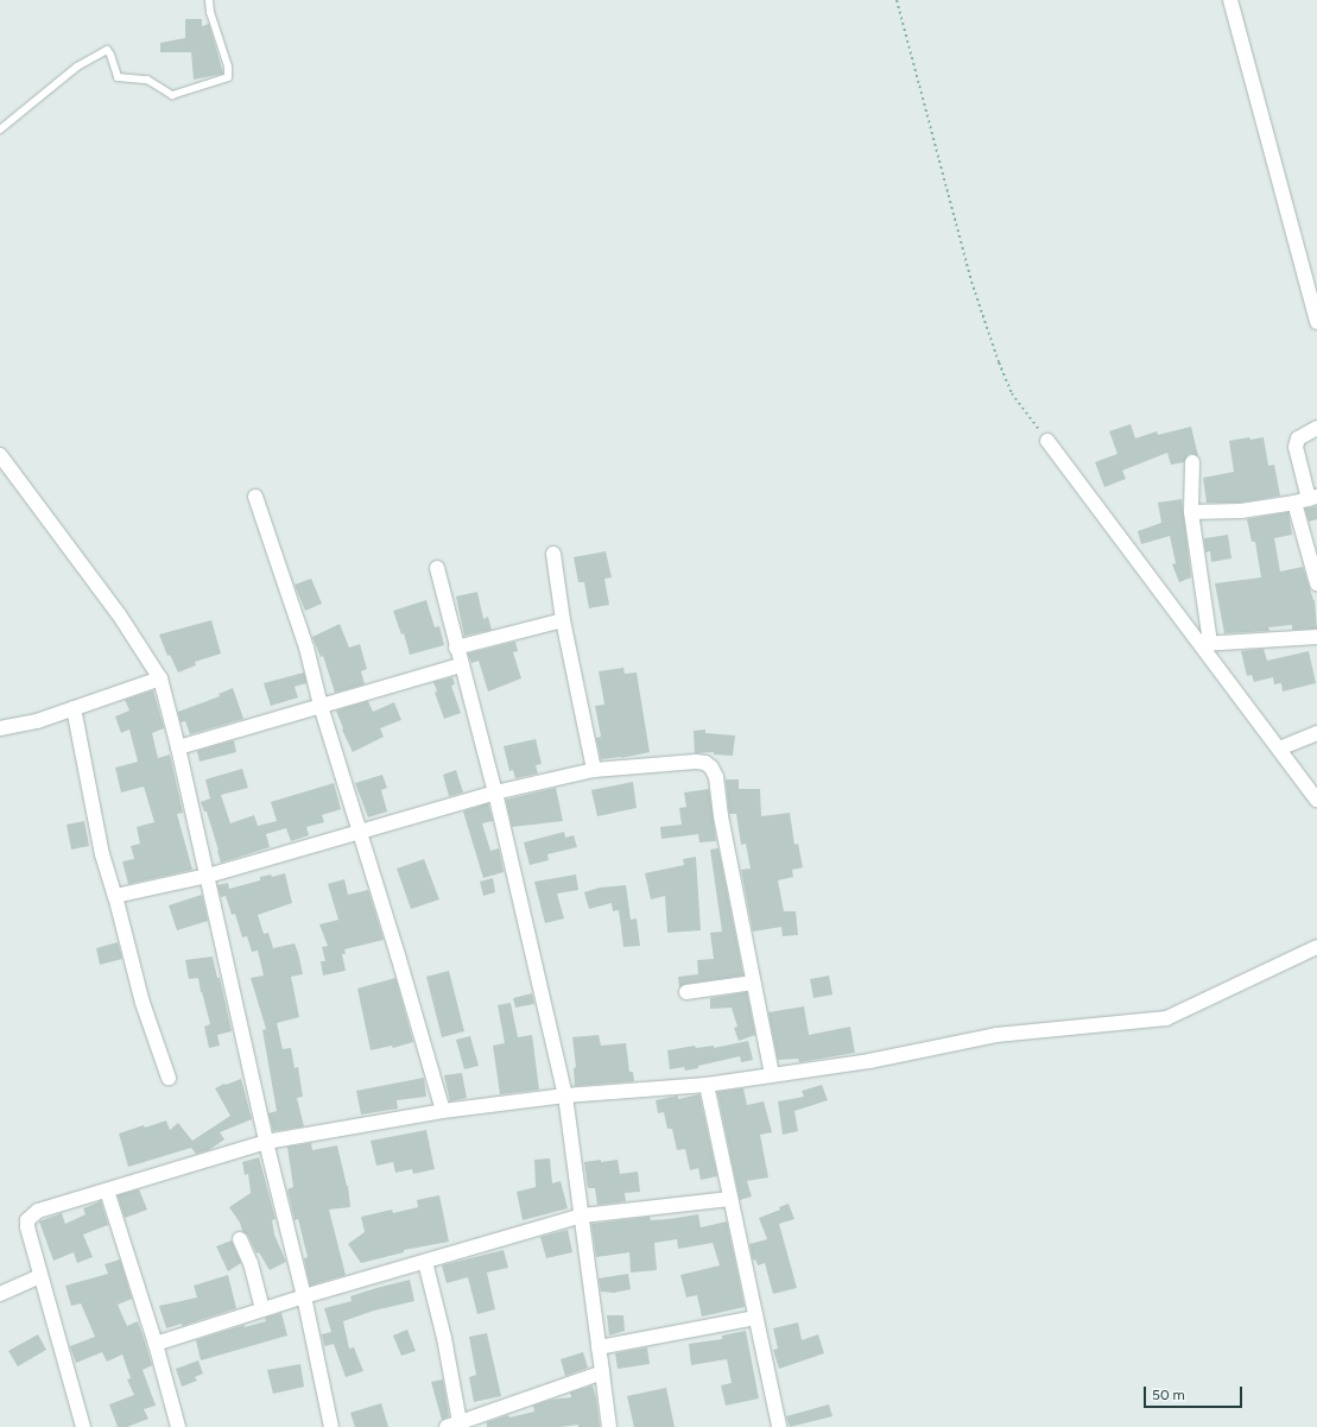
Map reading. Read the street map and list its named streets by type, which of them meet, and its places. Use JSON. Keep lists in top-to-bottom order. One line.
{"scale_bar":"50 m"}
